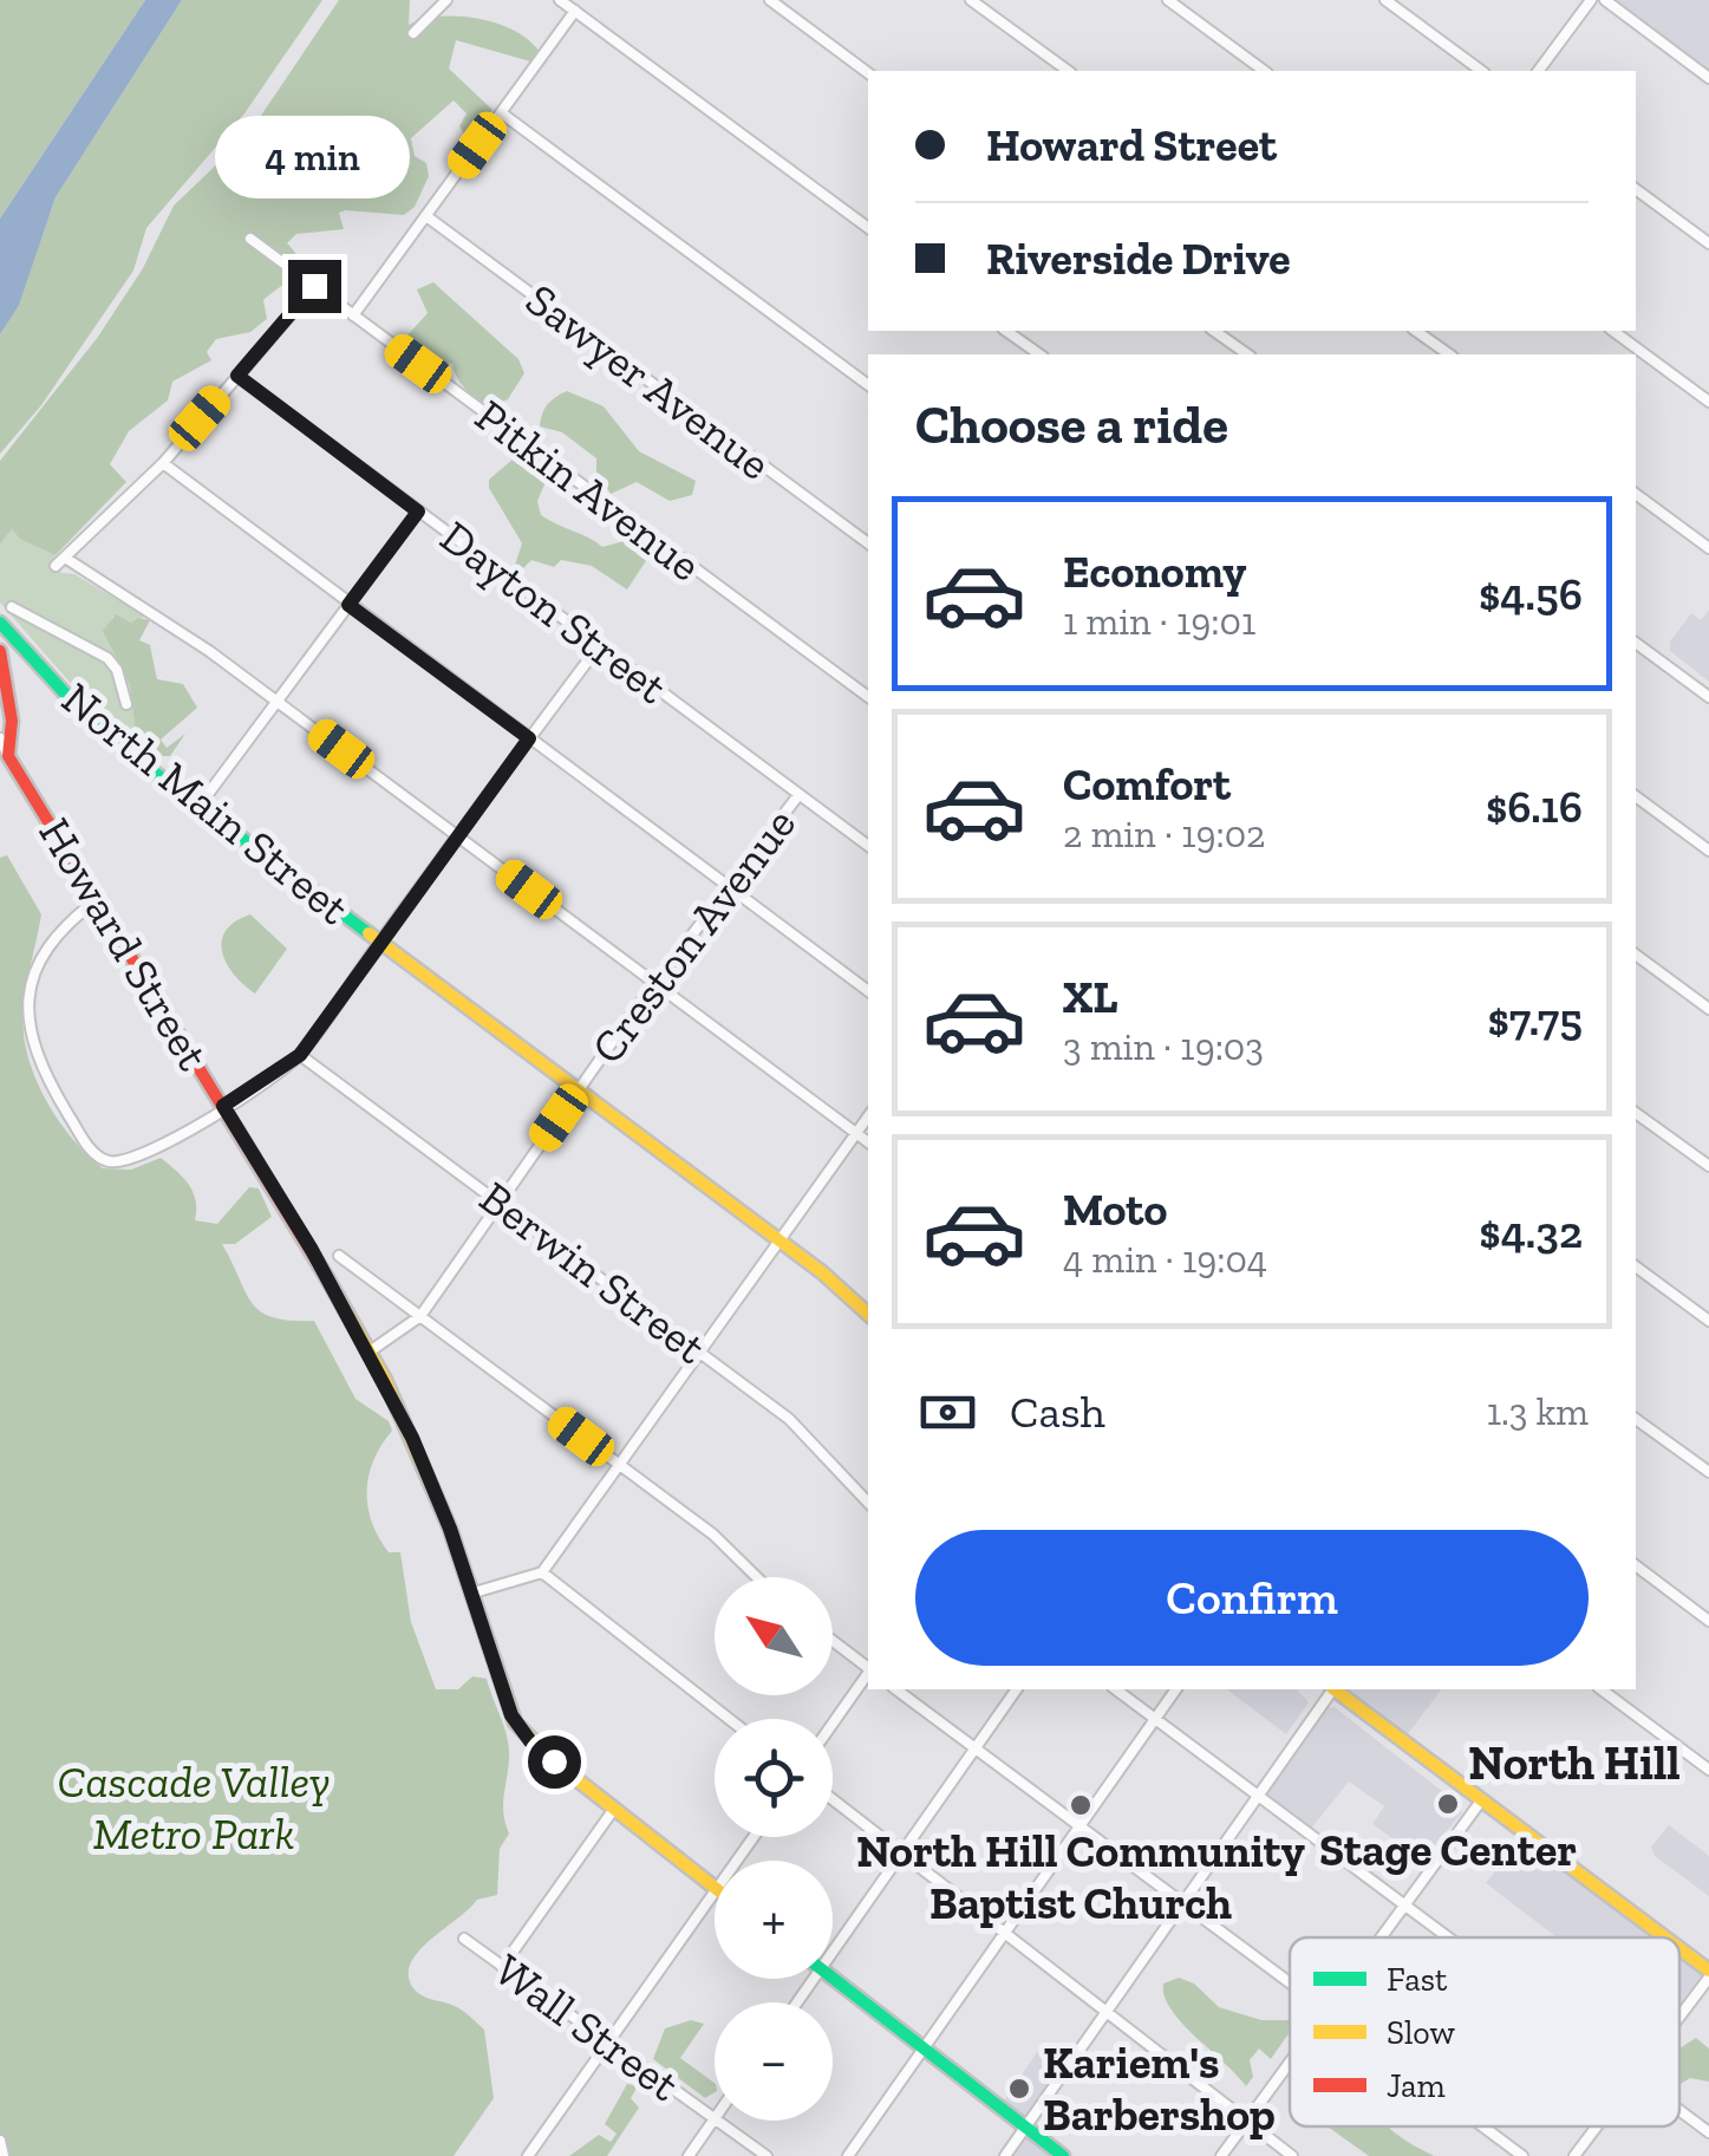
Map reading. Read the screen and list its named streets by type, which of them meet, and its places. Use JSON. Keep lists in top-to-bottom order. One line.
{"streets":{"main road":["North Main Street","Howard Street"],"street":["Sawyer Avenue","Pitkin Avenue","Dayton Street","Creston Avenue","Berwin Street","Wall Street"]},"crossings":[["Dayton Street","Creston Avenue"],["North Main Street","Creston Avenue"],["Creston Avenue","Howard Street"],["Creston Avenue","Berwin Street"]],"districts":["North Hill"],"parks":["Cascade Valley Metro Park"],"places":["Stage Center","North Hill Community Baptist Church","Kariem's Barbershop"],"legend":["Fast","Slow","Jam"],"north":"top left","page":{"banner":["Howard Street","Riverside Drive"],"bubble":"4 min","heading":"Choose a ride","list":[{"name":"Economy","note":"1 min · 19:01","value":"$4.56"},{"name":"Comfort","note":"2 min · 19:02","value":"$6.16"},{"name":"XL","note":"3 min · 19:03","value":"$7.75"},{"name":"Moto","note":"4 min · 19:04","value":"$4.32"}],"pay":["Cash","1.3 km"],"buttons":"Confirm","map_buttons":["+","−"]}}
